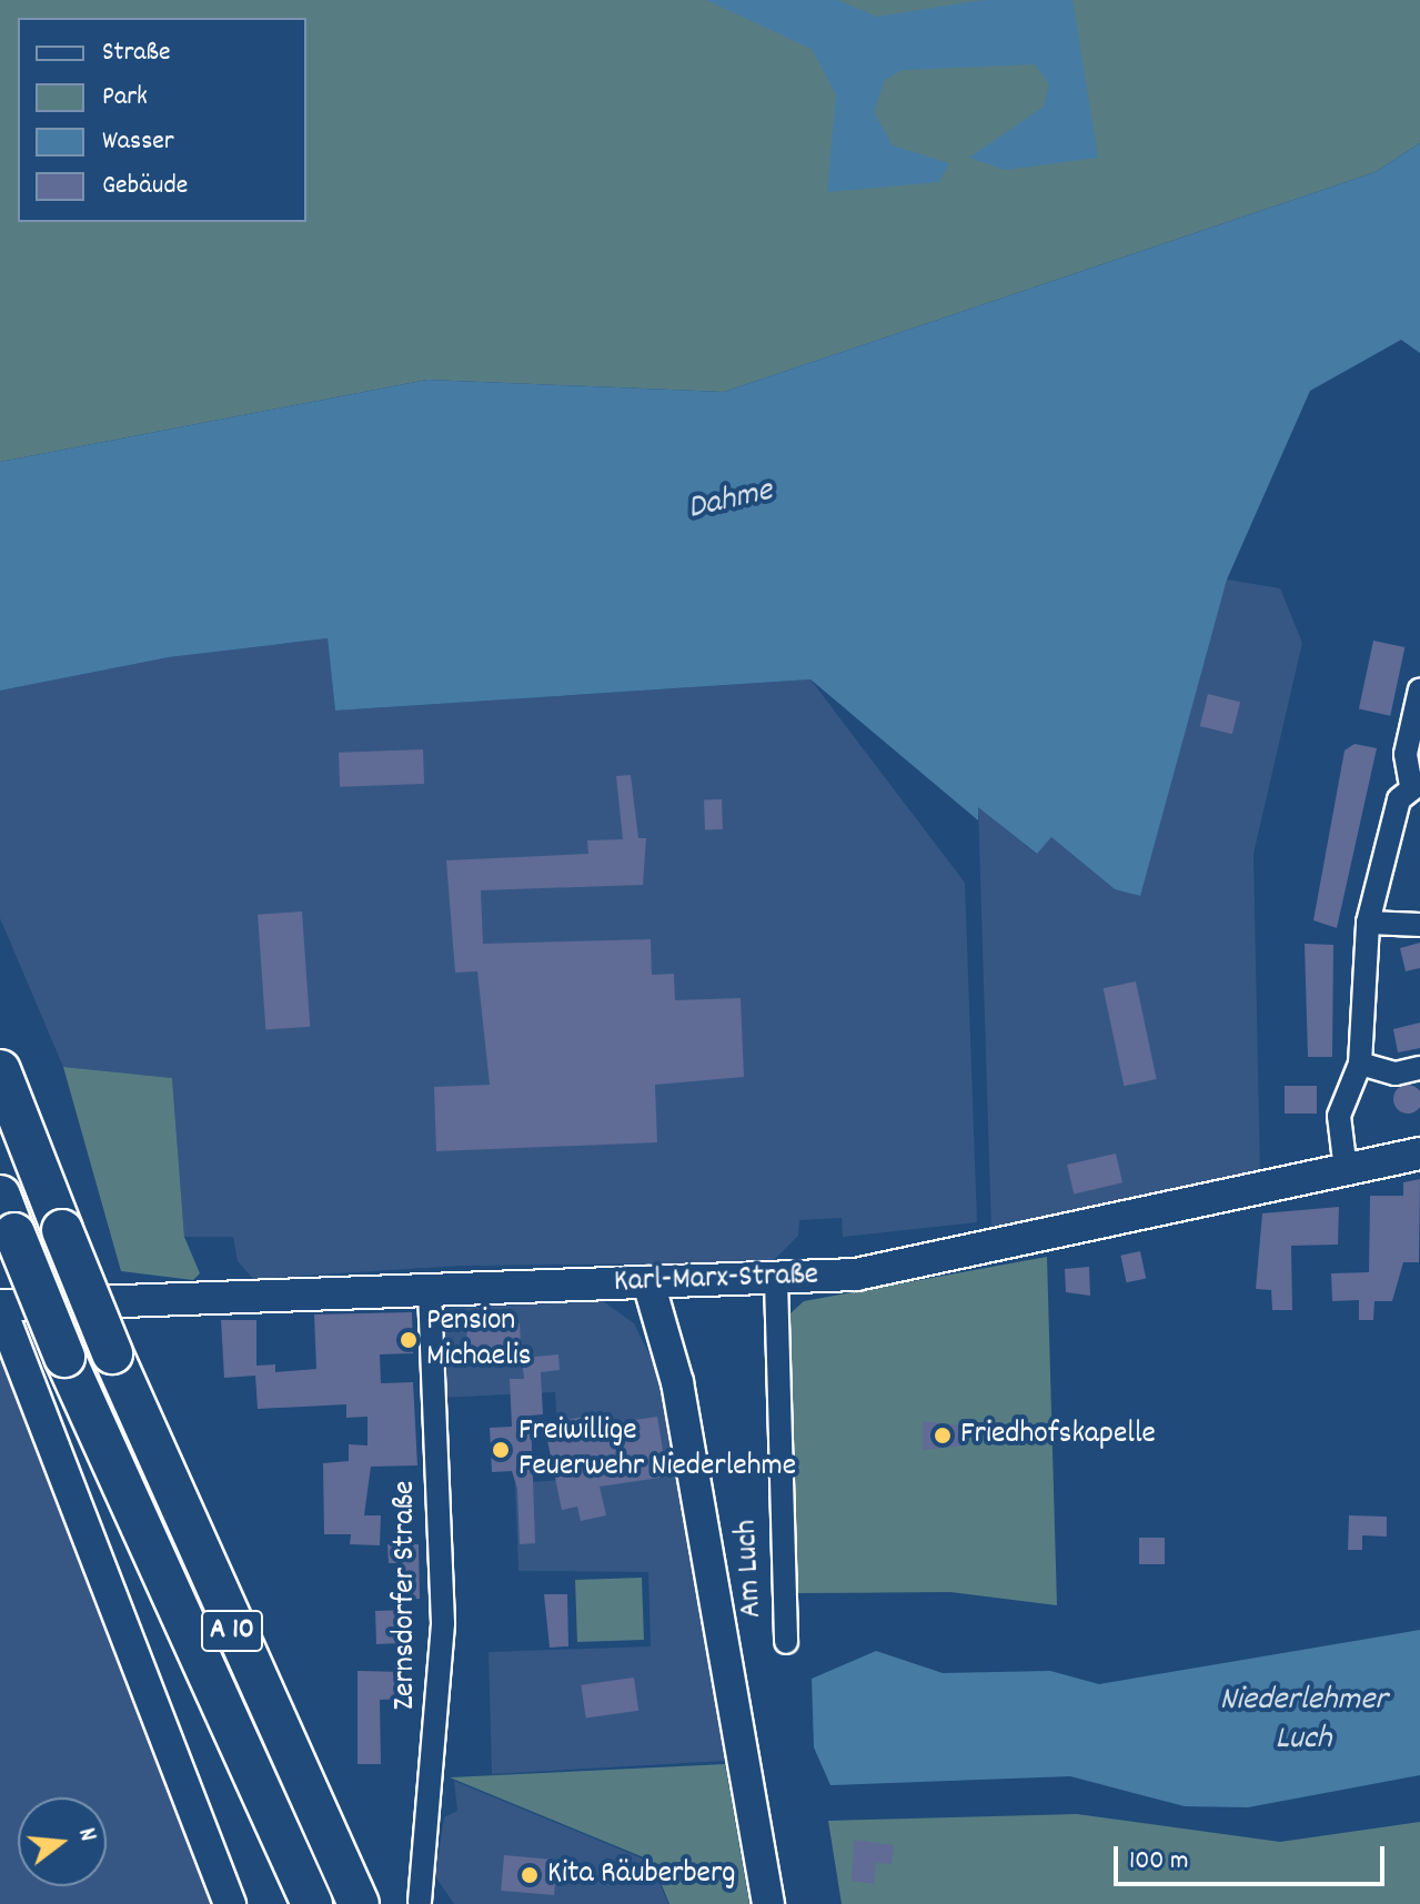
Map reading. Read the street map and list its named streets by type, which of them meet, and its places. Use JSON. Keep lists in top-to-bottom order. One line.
{"streets":{"highway":["A 10"],"street":["Karl-Marx-Straße","Am Luch","Zernsdorfer Straße"]},"crossings":[["Karl-Marx-Straße","Am Luch"],["Karl-Marx-Straße","Zernsdorfer Straße"]],"water":["Dahme","Niederlehmer Luch"],"places":["Pension Michaelis","Friedhofskapelle","Freiwillige Feuerwehr Niederlehme","Kita Räuberberg"],"legend":["Straße","Park","Wasser","Gebäude"],"scale_bar":"100 m","north":"right"}
